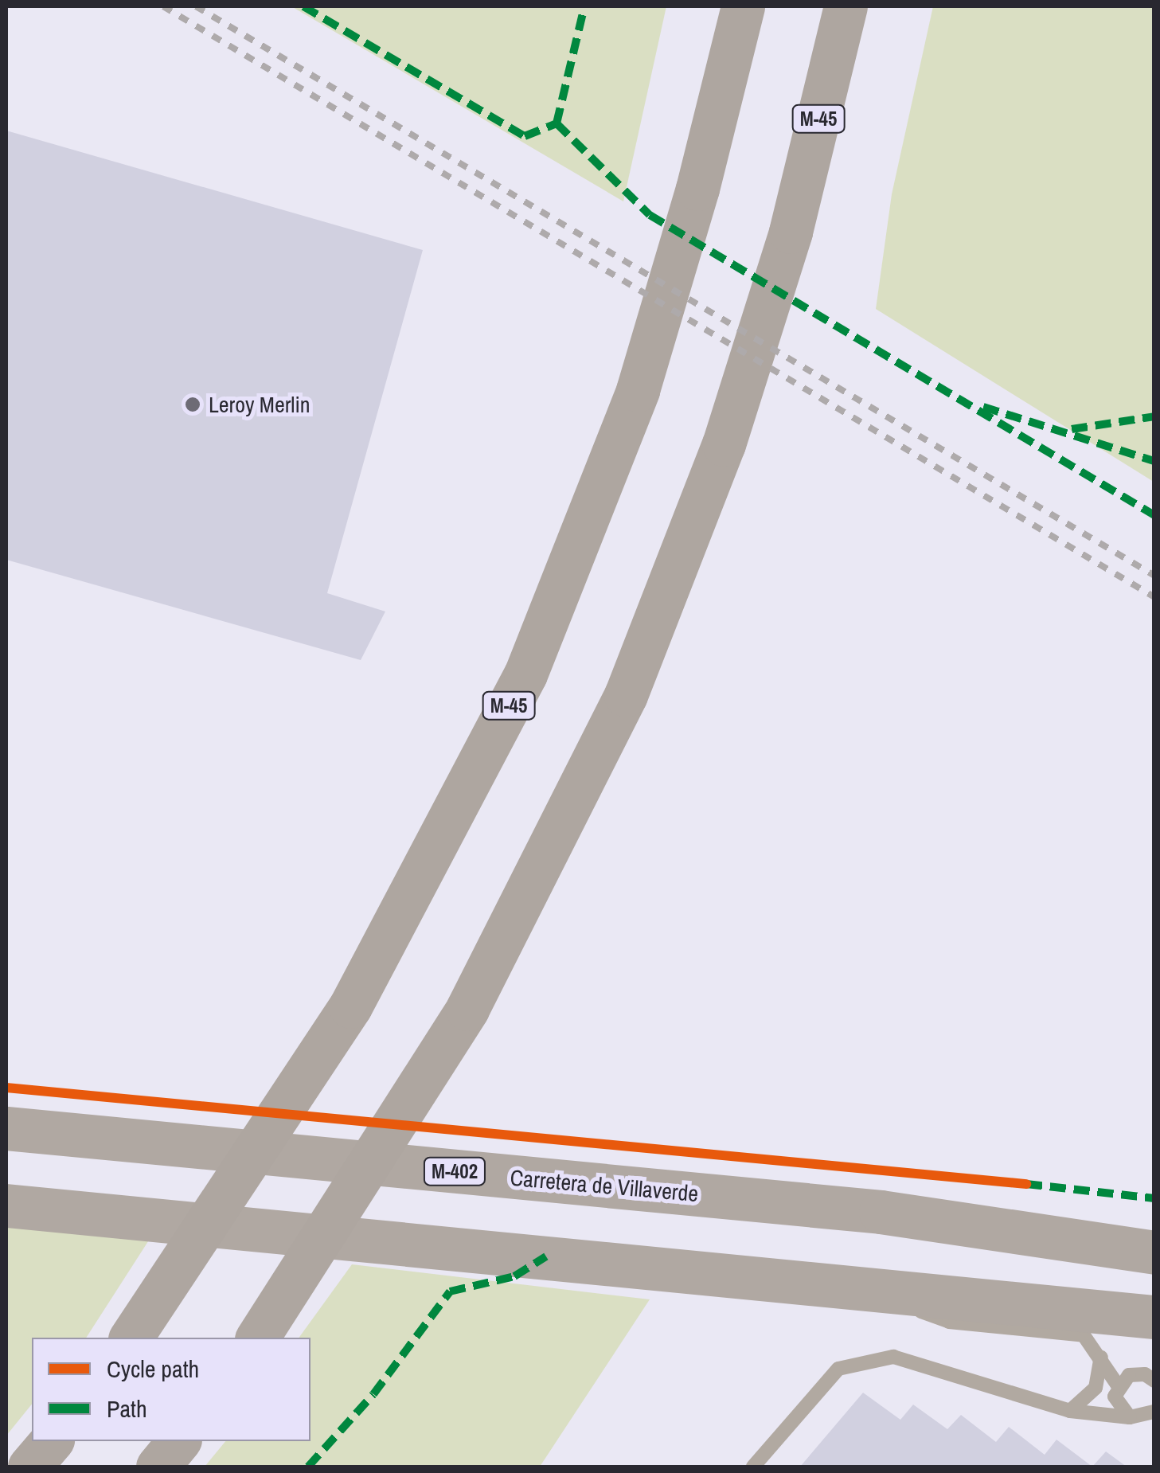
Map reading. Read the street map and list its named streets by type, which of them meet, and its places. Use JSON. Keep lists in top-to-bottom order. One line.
{"streets":{"highway":["M-45","M-402","Carretera de Villaverde"]},"places":["Leroy Merlin"],"legend":["Cycle path","Path"]}
